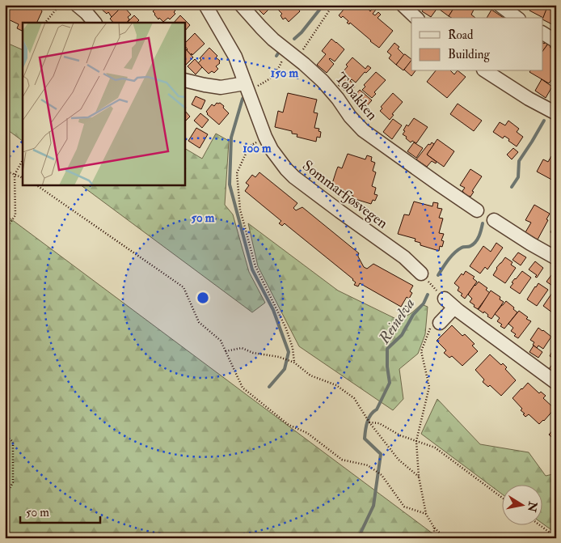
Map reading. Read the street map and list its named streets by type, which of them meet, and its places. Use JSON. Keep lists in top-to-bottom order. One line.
{"streets":{"street":["Tøbakken","Sommarfjøsvegen"]},"water":["Reinelva"],"legend":["Road","Building"],"scale_bar":"50 m","north":"right","rings":["150 m","100 m","50 m"]}
